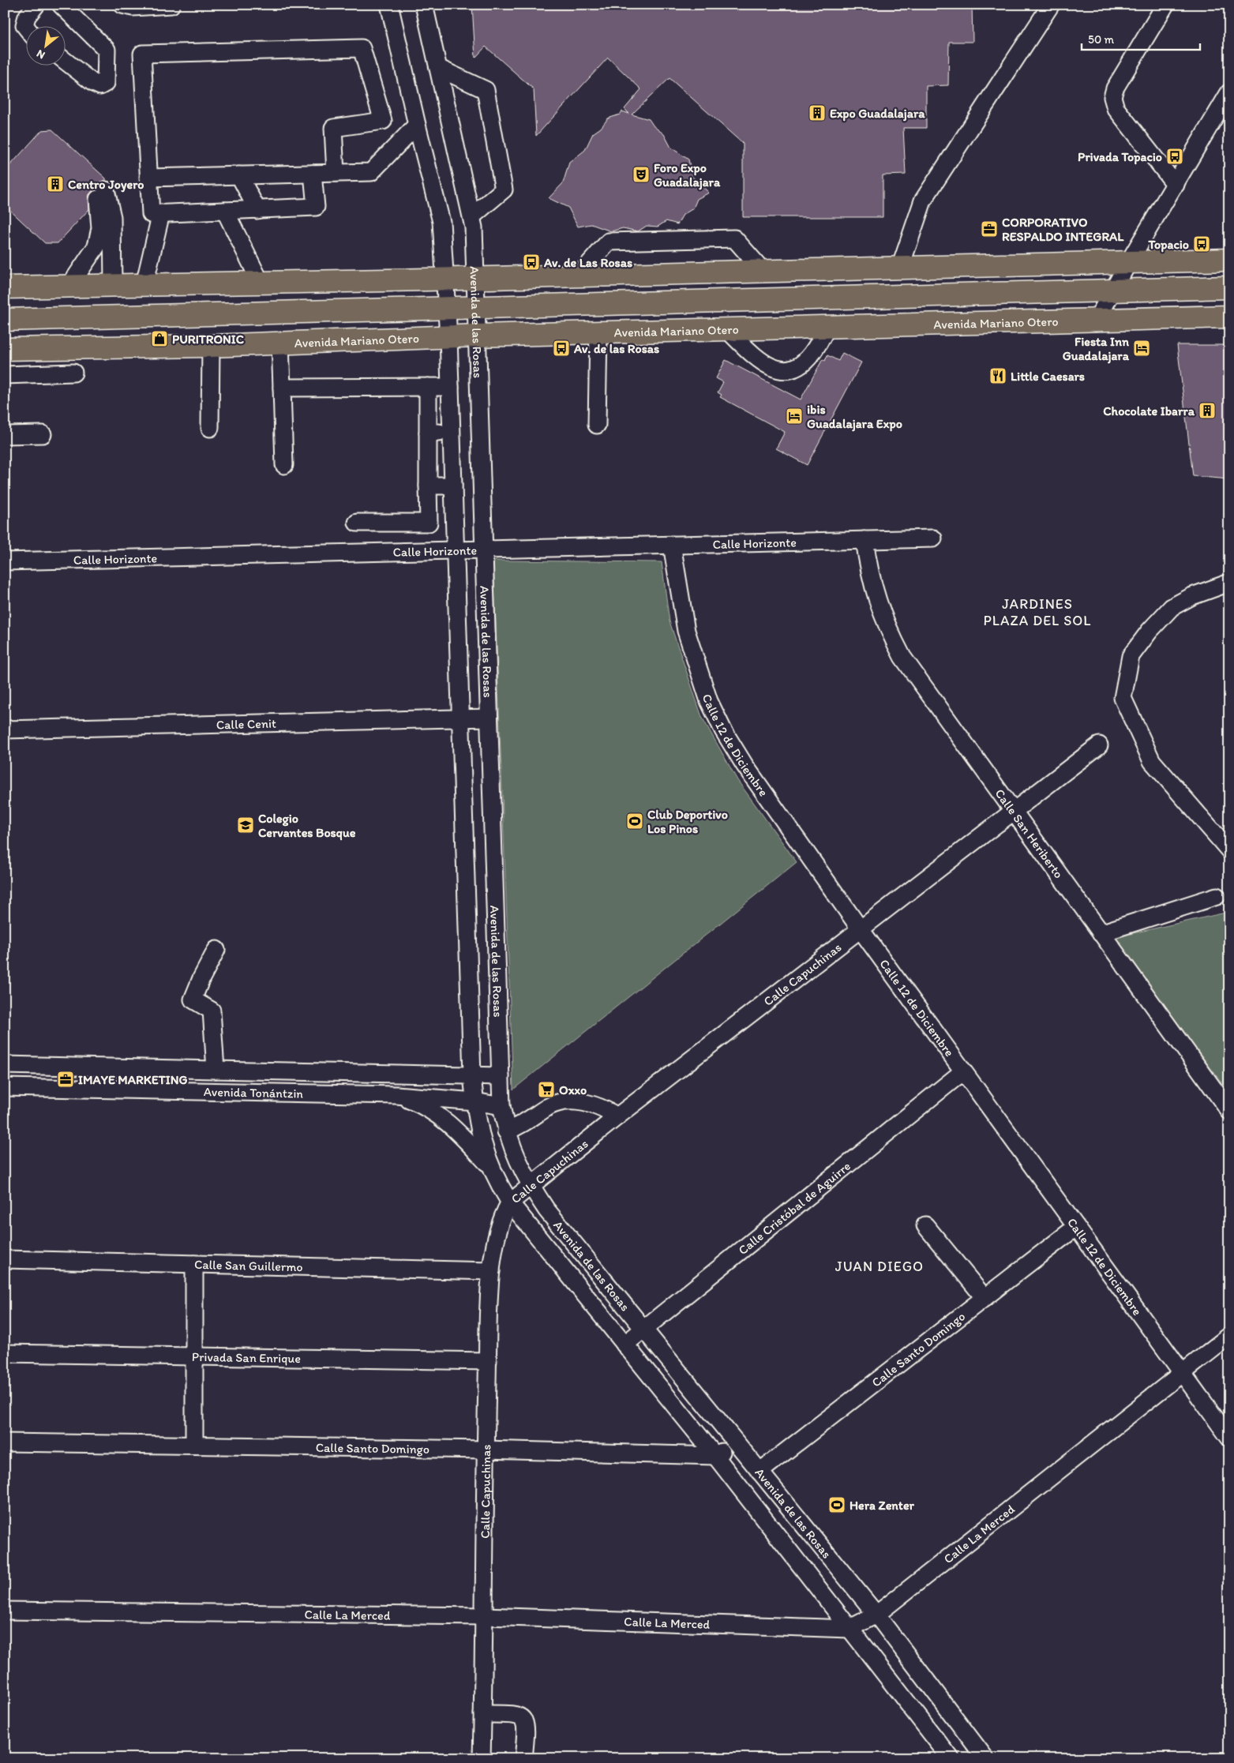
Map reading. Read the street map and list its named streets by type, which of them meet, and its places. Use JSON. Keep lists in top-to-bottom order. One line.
{"streets":{"main road":["Avenida Mariano Otero"],"street":["Avenida de las Rosas","Calle Horizonte","Calle Cenit","Calle 12 de Diciembre","Calle San Heriberto","Calle Capuchinas","Avenida Tonántzin","Calle Cristóbal de Aguirre","Calle San Guillermo","Calle Santo Domingo","Privada San Enrique","Calle La Merced"]},"crossings":[["Avenida de las Rosas","Avenida Mariano Otero"],["Avenida de las Rosas","Calle Horizonte"],["Avenida de las Rosas","Calle Cenit"],["Avenida de las Rosas","Calle Capuchinas"],["Avenida de las Rosas","Avenida Tonántzin"],["Avenida de las Rosas","Calle Cristóbal de Aguirre"],["Avenida de las Rosas","Calle Santo Domingo"],["Avenida de las Rosas","Calle La Merced"],["Calle Horizonte","Calle 12 de Diciembre"],["Calle Horizonte","Calle San Heriberto"],["Calle 12 de Diciembre","Calle Capuchinas"],["Calle 12 de Diciembre","Calle Cristóbal de Aguirre"],["Calle 12 de Diciembre","Calle Santo Domingo"],["Calle 12 de Diciembre","Calle La Merced"],["Calle San Heriberto","Calle Capuchinas"],["Calle Capuchinas","Calle San Guillermo"],["Calle Capuchinas","Calle Santo Domingo"],["Calle Capuchinas","Privada San Enrique"],["Calle Capuchinas","Calle La Merced"]],"districts":["JARDINES PLAZA DEL SOL","JUAN DIEGO"],"places":{"building":["Expo Guadalajara","Centro Joyero","Chocolate Ibarra"],"bus stop":["Privada Topacio","Topacio","Av. de Las Rosas","Av. de las Rosas"],"theatre":["Foro Expo Guadalajara"],"office":["CORPORATIVO RESPALDO INTEGRAL","IMAYE MARKETING"],"shop":["PURITRONIC"],"hotel":["Fiesta Inn Guadalajara","ibis Guadalajara Expo"],"restaurant":["Little Caesars"],"sports":["Club Deportivo Los Pinos","Hera Zenter"],"school or university":["Colegio Cervantes Bosque"],"supermarket":["Oxxo"]},"scale_bar":"50 m","north":"bottom left"}
